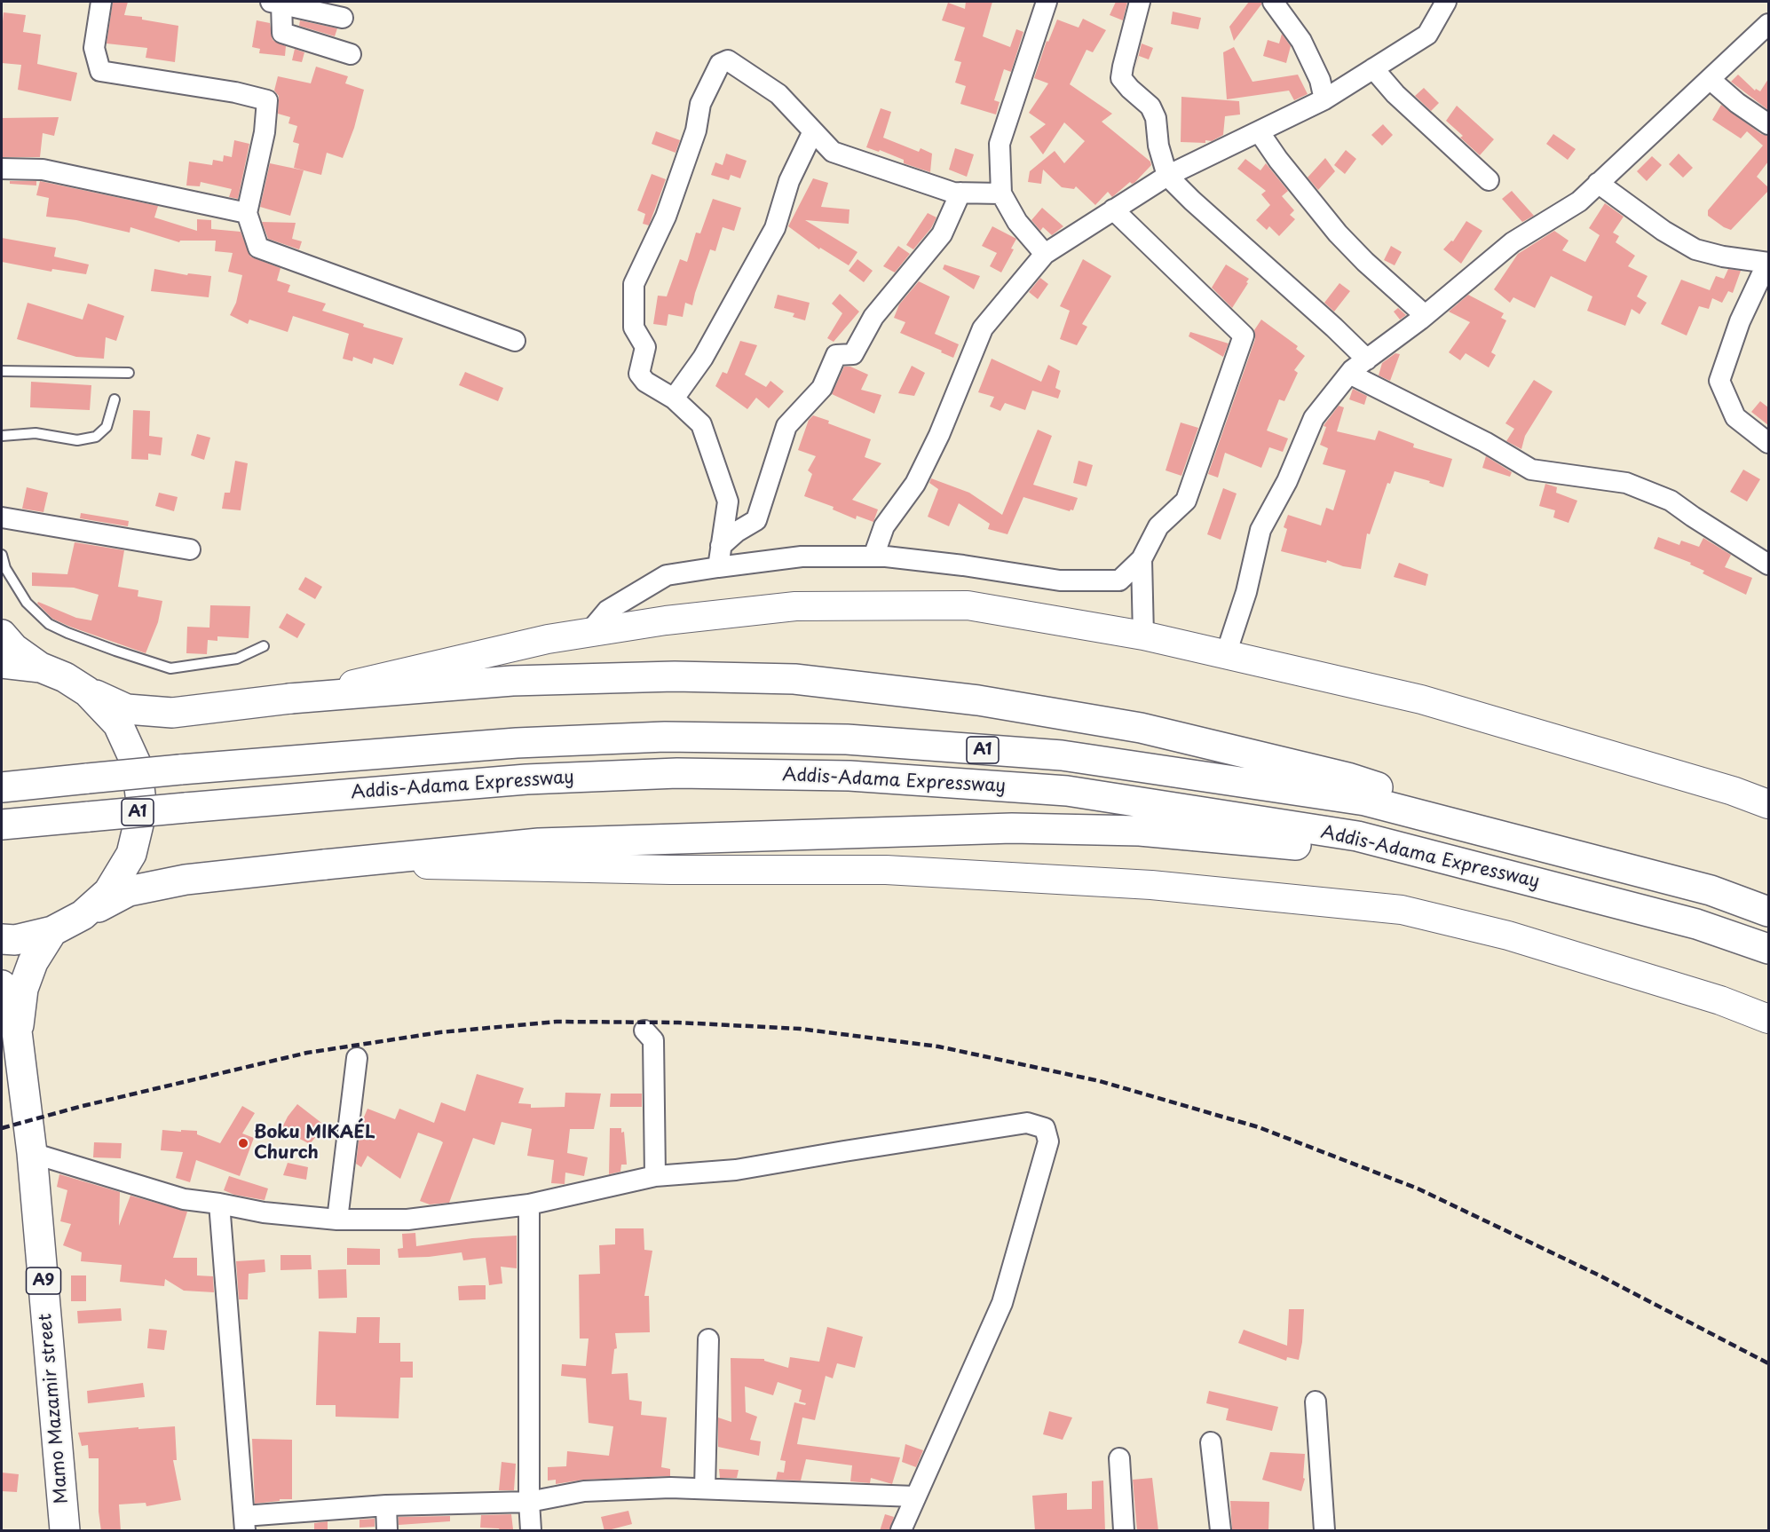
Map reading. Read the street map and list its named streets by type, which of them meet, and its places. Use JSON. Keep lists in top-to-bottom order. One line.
{"streets":{"main road":["A1","Addis-Adama Expressway","A9","Mamo Mazamir street"]},"crossings":[["A9","Mamo Mazamir street"]],"places":["Boku MIKAÉL Church"]}
